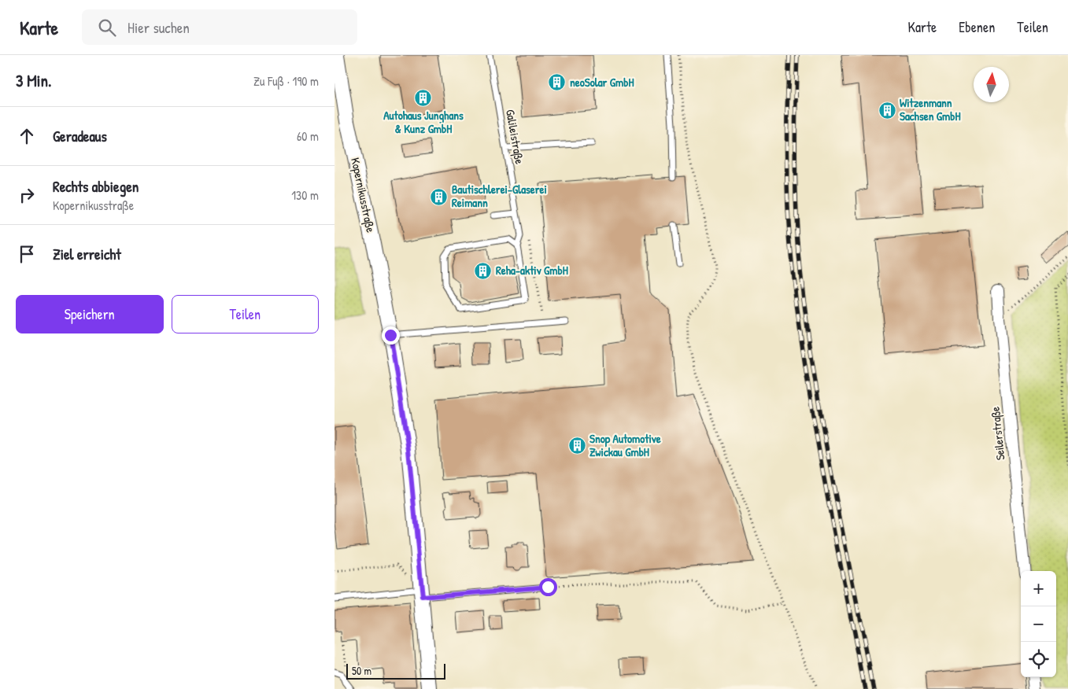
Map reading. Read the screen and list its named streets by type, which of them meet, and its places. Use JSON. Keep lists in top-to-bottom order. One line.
{"streets":{"street":["Kopernikusstraße","Seilerstraße"],"lane":["Galileistraße"]},"places":{"building":["neoSolar GmbH","Autohaus Junghans & Kunz GmbH","Witzenmann Sachsen GmbH","Bautischlerei-Glaserei Reimann","Reha-aktiv GmbH","Snop Automotive Zwickau GmbH"]},"scale_bar":"50 m","north":"top","page":{"header":"Karte","search":"Hier suchen","nav":["Karte","Ebenen","Teilen"],"heading":["3 Min.","Zu Fuß · 190 m"],"list":[["Geradeaus","60 m"],["Rechts abbiegen","Kopernikusstraße","130 m"],"Ziel erreicht"],"buttons":["Speichern","Teilen"],"map_buttons":["+","−"],"scale":"50 m"}}
